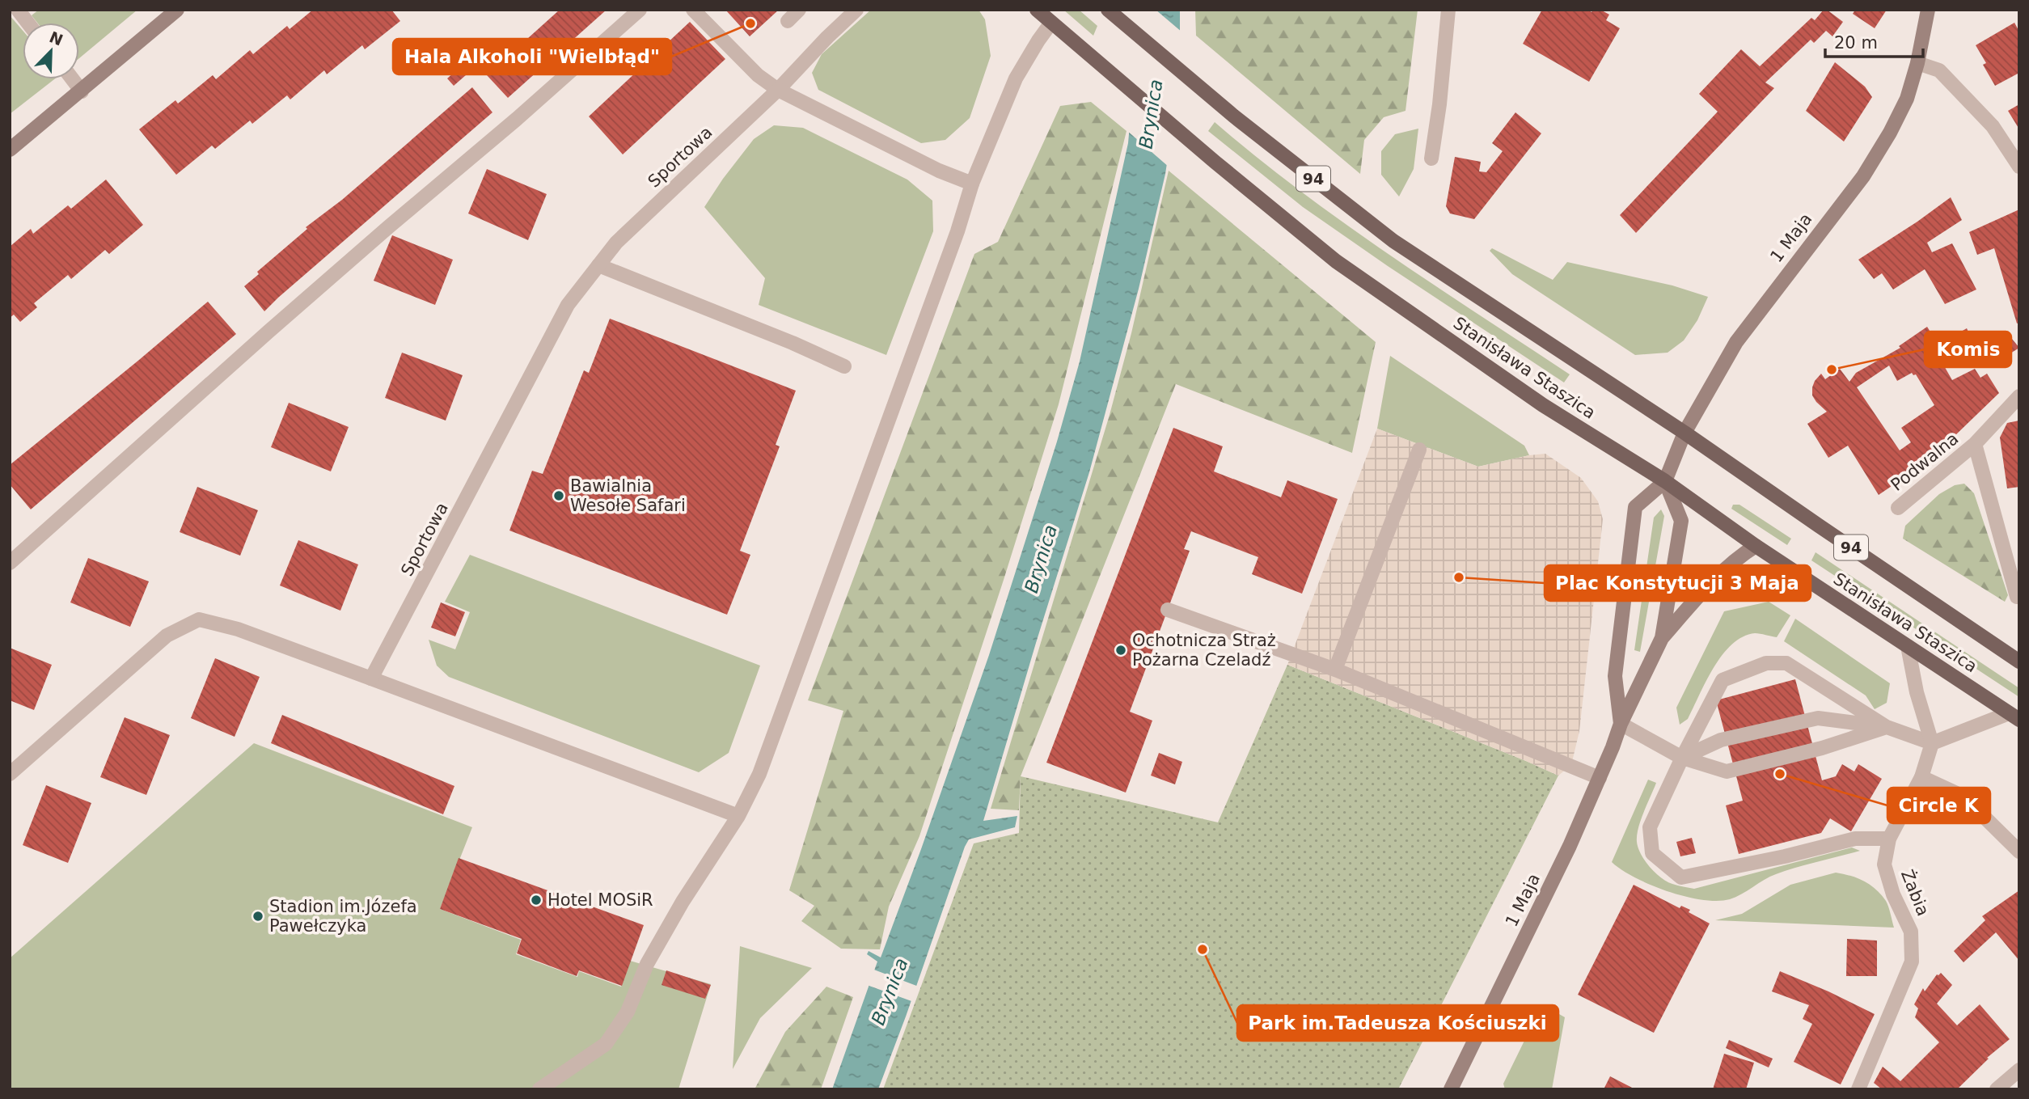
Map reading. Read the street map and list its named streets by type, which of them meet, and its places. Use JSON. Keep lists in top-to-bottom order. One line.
{"streets":{"main road":["94","Stanisława Staszica"],"street":["Sportowa","1 Maja","Podwalna","Żabia"]},"crossings":[["1 Maja","Stanisława Staszica"]],"water":["Brynica"],"places":["Hala Alkoholi \"Wielbłąd\"","Komis","Bawialnia Wesołe Safari","Plac Konstytucji 3 Maja","Ochotnicza Straż Pożarna Czeladź","Circle K","Hotel MOSiR","Stadion im.Józefa Pawełczyka","Park im.Tadeusza Kościuszki"],"scale_bar":"20 m","north":"top right"}
